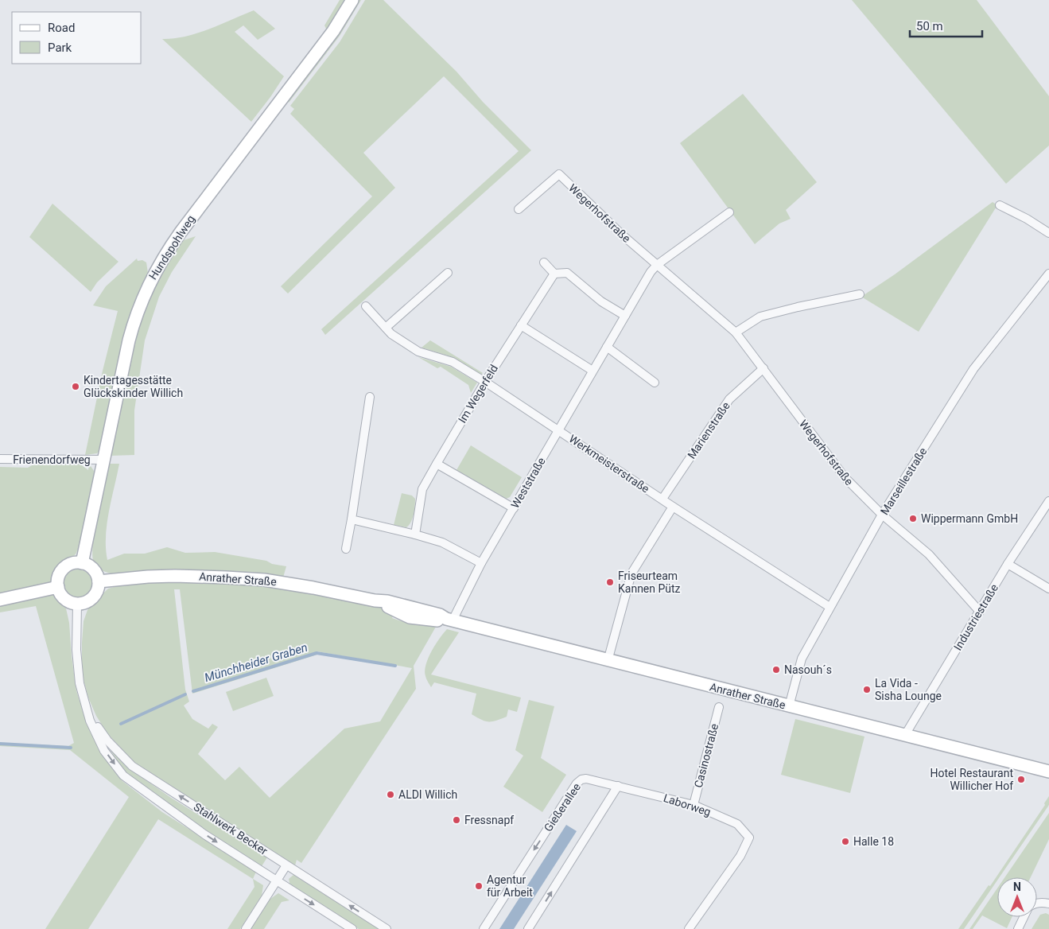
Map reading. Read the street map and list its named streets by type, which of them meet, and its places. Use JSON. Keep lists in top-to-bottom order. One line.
{"streets":{"street":["Wegerhofstraße","Hundspohlweg","Im Wegerfeld","Marienstraße","Frienendorfweg","Werkmeisterstraße","Marseillestraße","Weststraße","Anrather Straße","Industriestraße","Casinostraße","Laborweg","Gießerallee","Stahlwerk Becker"]},"crossings":[["Wegerhofstraße","Marienstraße"],["Wegerhofstraße","Marseillestraße"],["Wegerhofstraße","Weststraße"],["Wegerhofstraße","Industriestraße"],["Hundspohlweg","Frienendorfweg"],["Hundspohlweg","Anrather Straße"],["Hundspohlweg","Stahlwerk Becker"],["Im Wegerfeld","Werkmeisterstraße"],["Marienstraße","Werkmeisterstraße"],["Werkmeisterstraße","Marseillestraße"],["Werkmeisterstraße","Weststraße"],["Marseillestraße","Anrather Straße"],["Weststraße","Anrather Straße"],["Anrather Straße","Industriestraße"],["Anrather Straße","Stahlwerk Becker"],["Casinostraße","Laborweg"],["Laborweg","Gießerallee"]],"water":["Münchheider Graben"],"places":["Kindertagesstätte Glückskinder Willich","Wippermann GmbH","Friseurteam Kannen Pütz","Nasouh´s","La Vida - Sisha Lounge","Hotel Restaurant Willicher Hof","ALDI Willich","Fressnapf","Halle 18","Agentur für Arbeit"],"legend":["Road","Park"],"scale_bar":"50 m","north":"top"}
